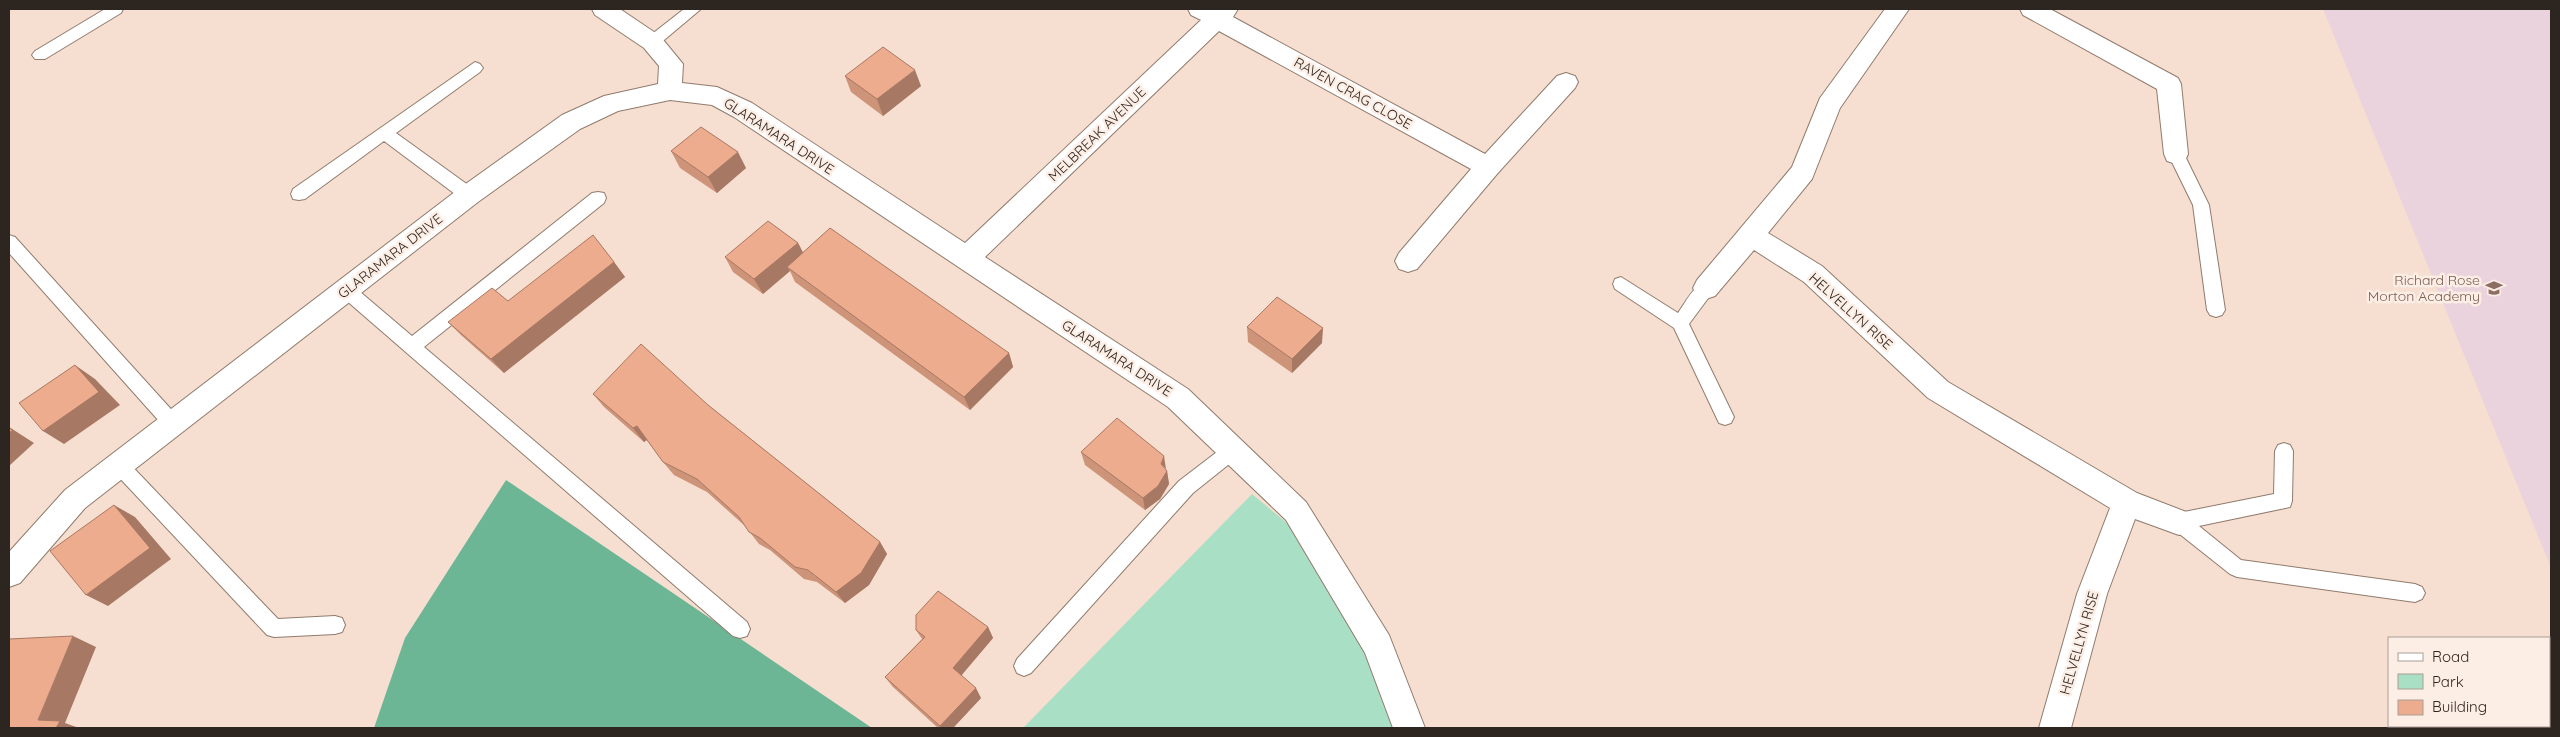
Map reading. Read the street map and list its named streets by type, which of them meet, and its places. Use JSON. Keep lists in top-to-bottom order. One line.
{"streets":{"street":["RAVEN CRAG CLOSE","MELBREAK AVENUE","GLARAMARA DRIVE","HELVELLYN RISE"]},"crossings":[["RAVEN CRAG CLOSE","MELBREAK AVENUE"],["MELBREAK AVENUE","GLARAMARA DRIVE"]],"places":{"school or university":["Richard Rose Morton Academy"]},"legend":["Road","Park","Building"]}
